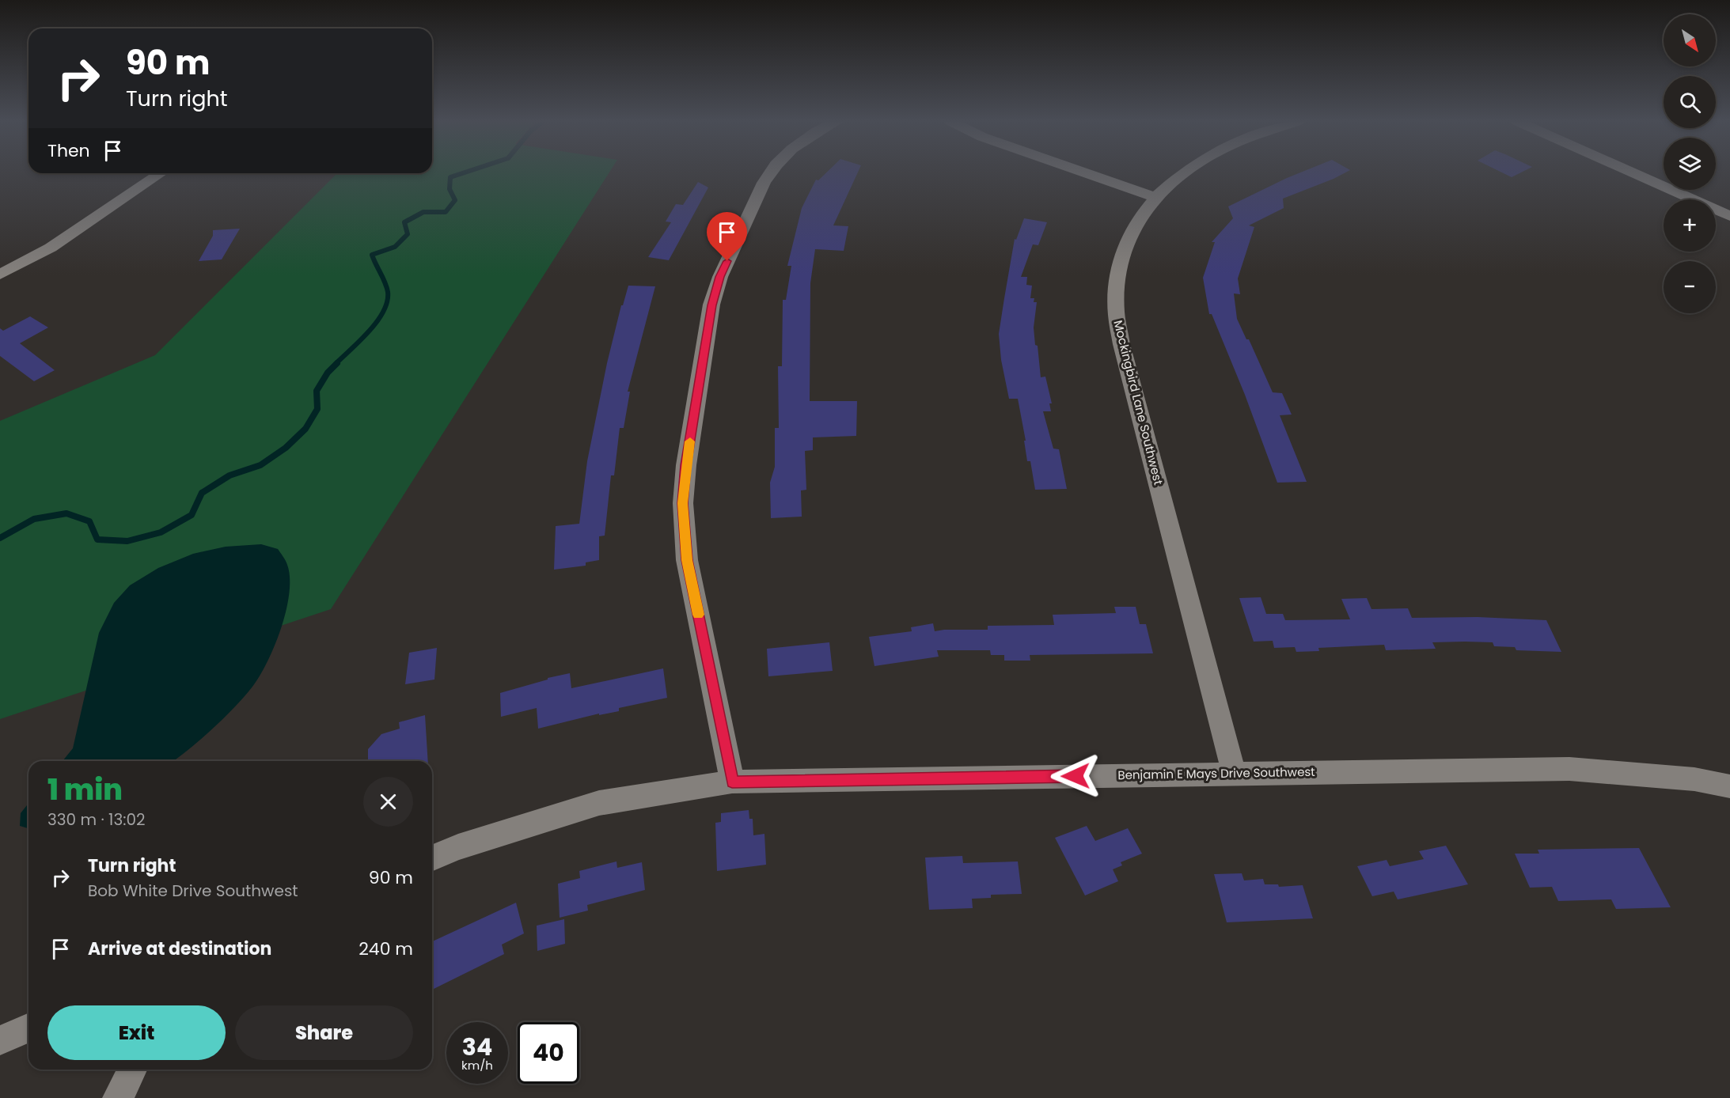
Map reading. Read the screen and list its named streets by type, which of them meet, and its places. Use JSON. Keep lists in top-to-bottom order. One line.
{"streets":{"street":["Mockingbird Lane Southwest","Benjamin E Mays Drive Southwest"]},"crossings":[["Mockingbird Lane Southwest","Benjamin E Mays Drive Southwest"]],"north":"bottom right","page":{"map_buttons":["+","−"],"turn":["90 m","Turn right"],"then":"Then","heading":["1 min","330 m · 13:02"],"list":[{"name":"Turn right","note":"Bob White Drive Southwest","value":"90 m"},{"name":"Arrive at destination","value":"240 m"}],"buttons":["Exit","Share"],"speed":"34 km/h","limit":"40"}}
